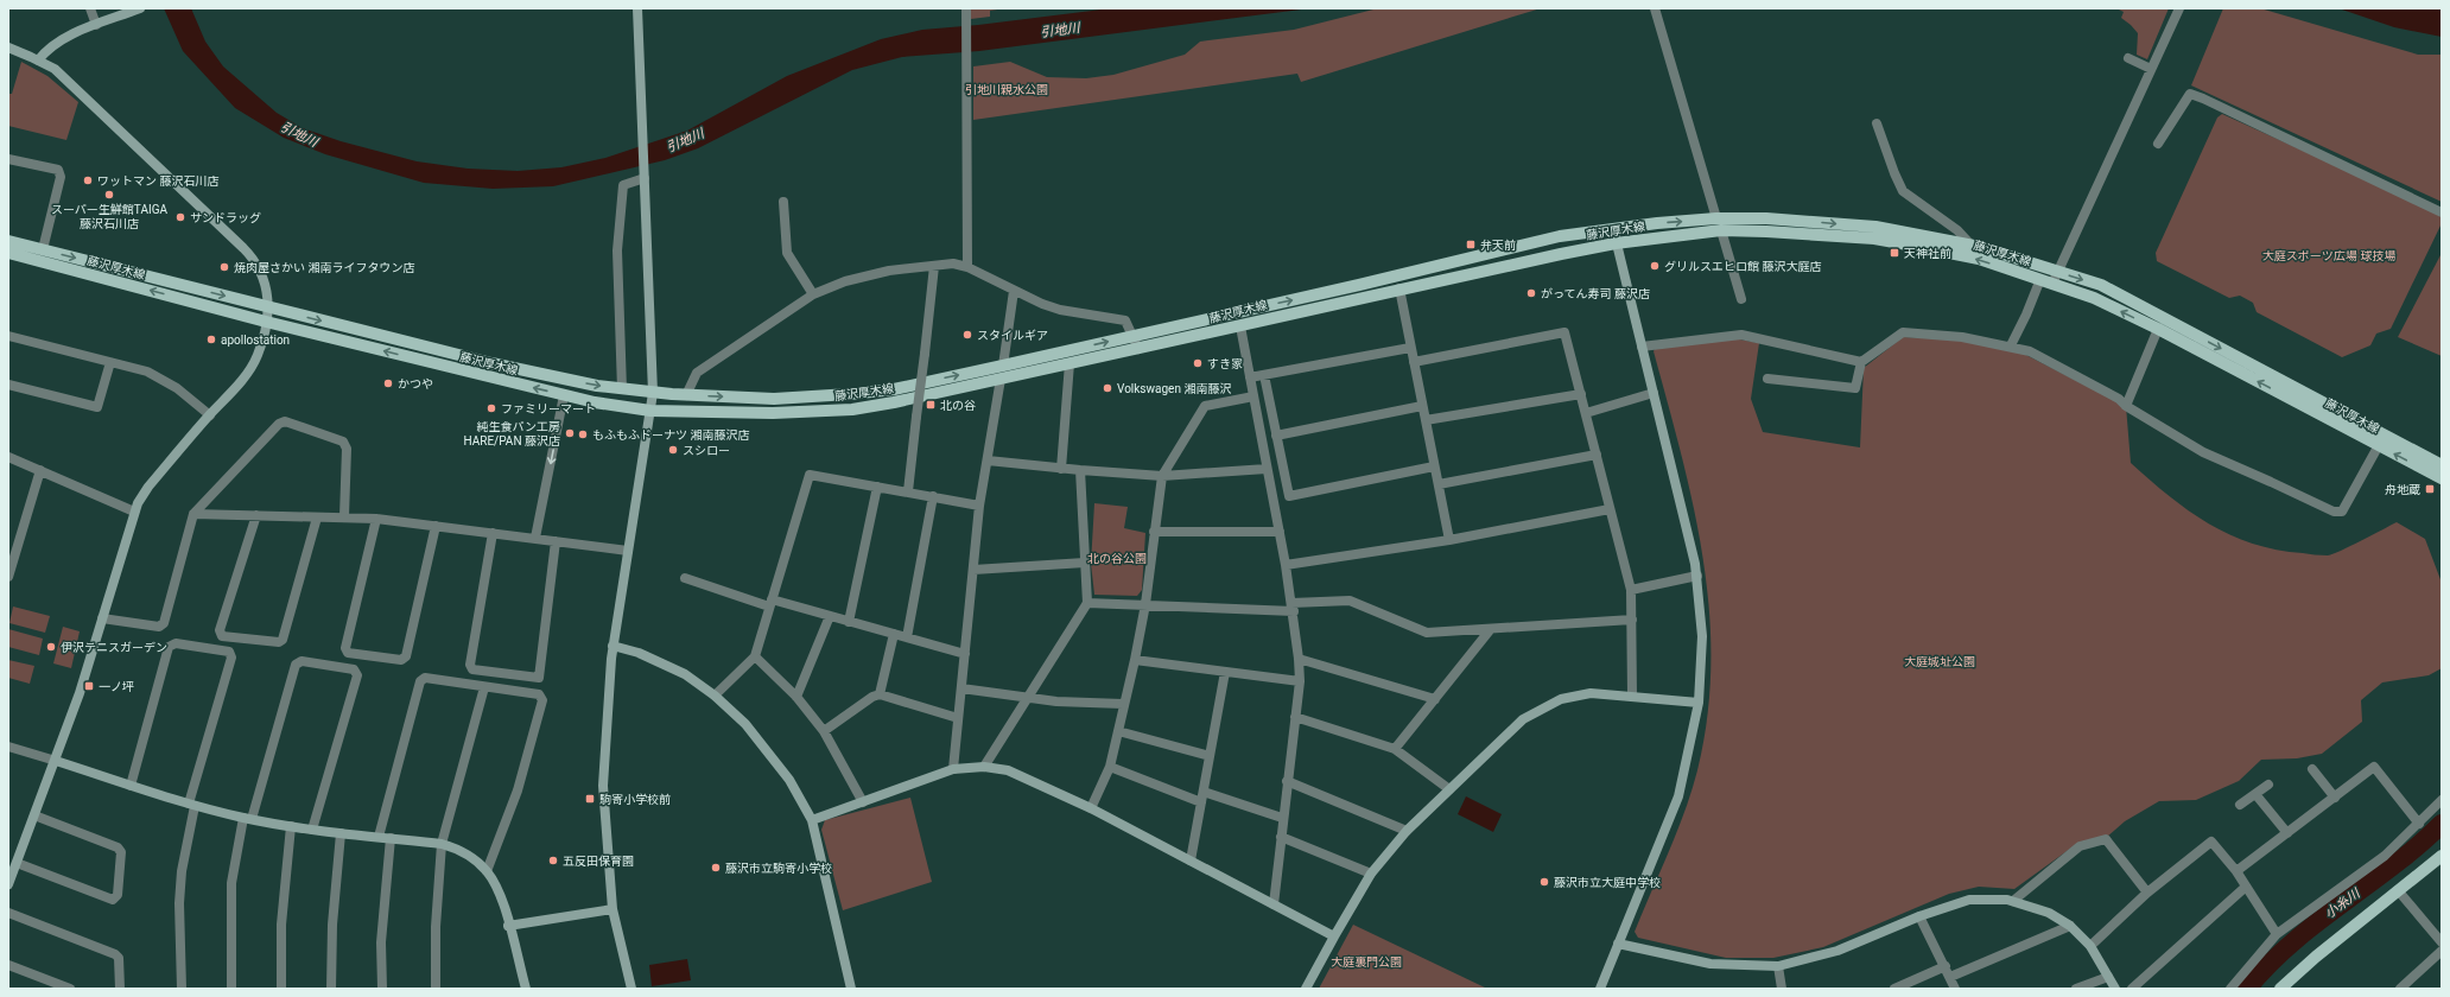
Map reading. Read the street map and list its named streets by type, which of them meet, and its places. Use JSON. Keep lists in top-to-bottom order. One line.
{"streets":{"main road":["藤沢厚木線"]},"water":["引地川","小糸川"],"parks":["引地川親水公園","大庭スポーツ広場 球技場","北の谷公園","大庭城址公園","大庭裏門公園"],"places":{"other":["ワットマン 藤沢石川店","スーパー生鮮館TAIGA 藤沢石川店","サンドラッグ","グリルスエヒロ館 藤沢大庭店","焼肉屋さかい 湘南ライフタウン店","がってん寿司 藤沢店","スタイルギア","apollostation","すき家","かつや","Volkswagen 湘南藤沢","ファミリーマート","純生食パン工房 HARE/PAN 藤沢店","もふもふドーナツ 湘南藤沢店","スシロー","伊沢テニスガーデン","五反田保育園","藤沢市立駒寄小学校","藤沢市立大庭中学校"],"transit":["弁天前","天神社前","北の谷","舟地蔵","一ノ坪","駒寄小学校前"]}}
